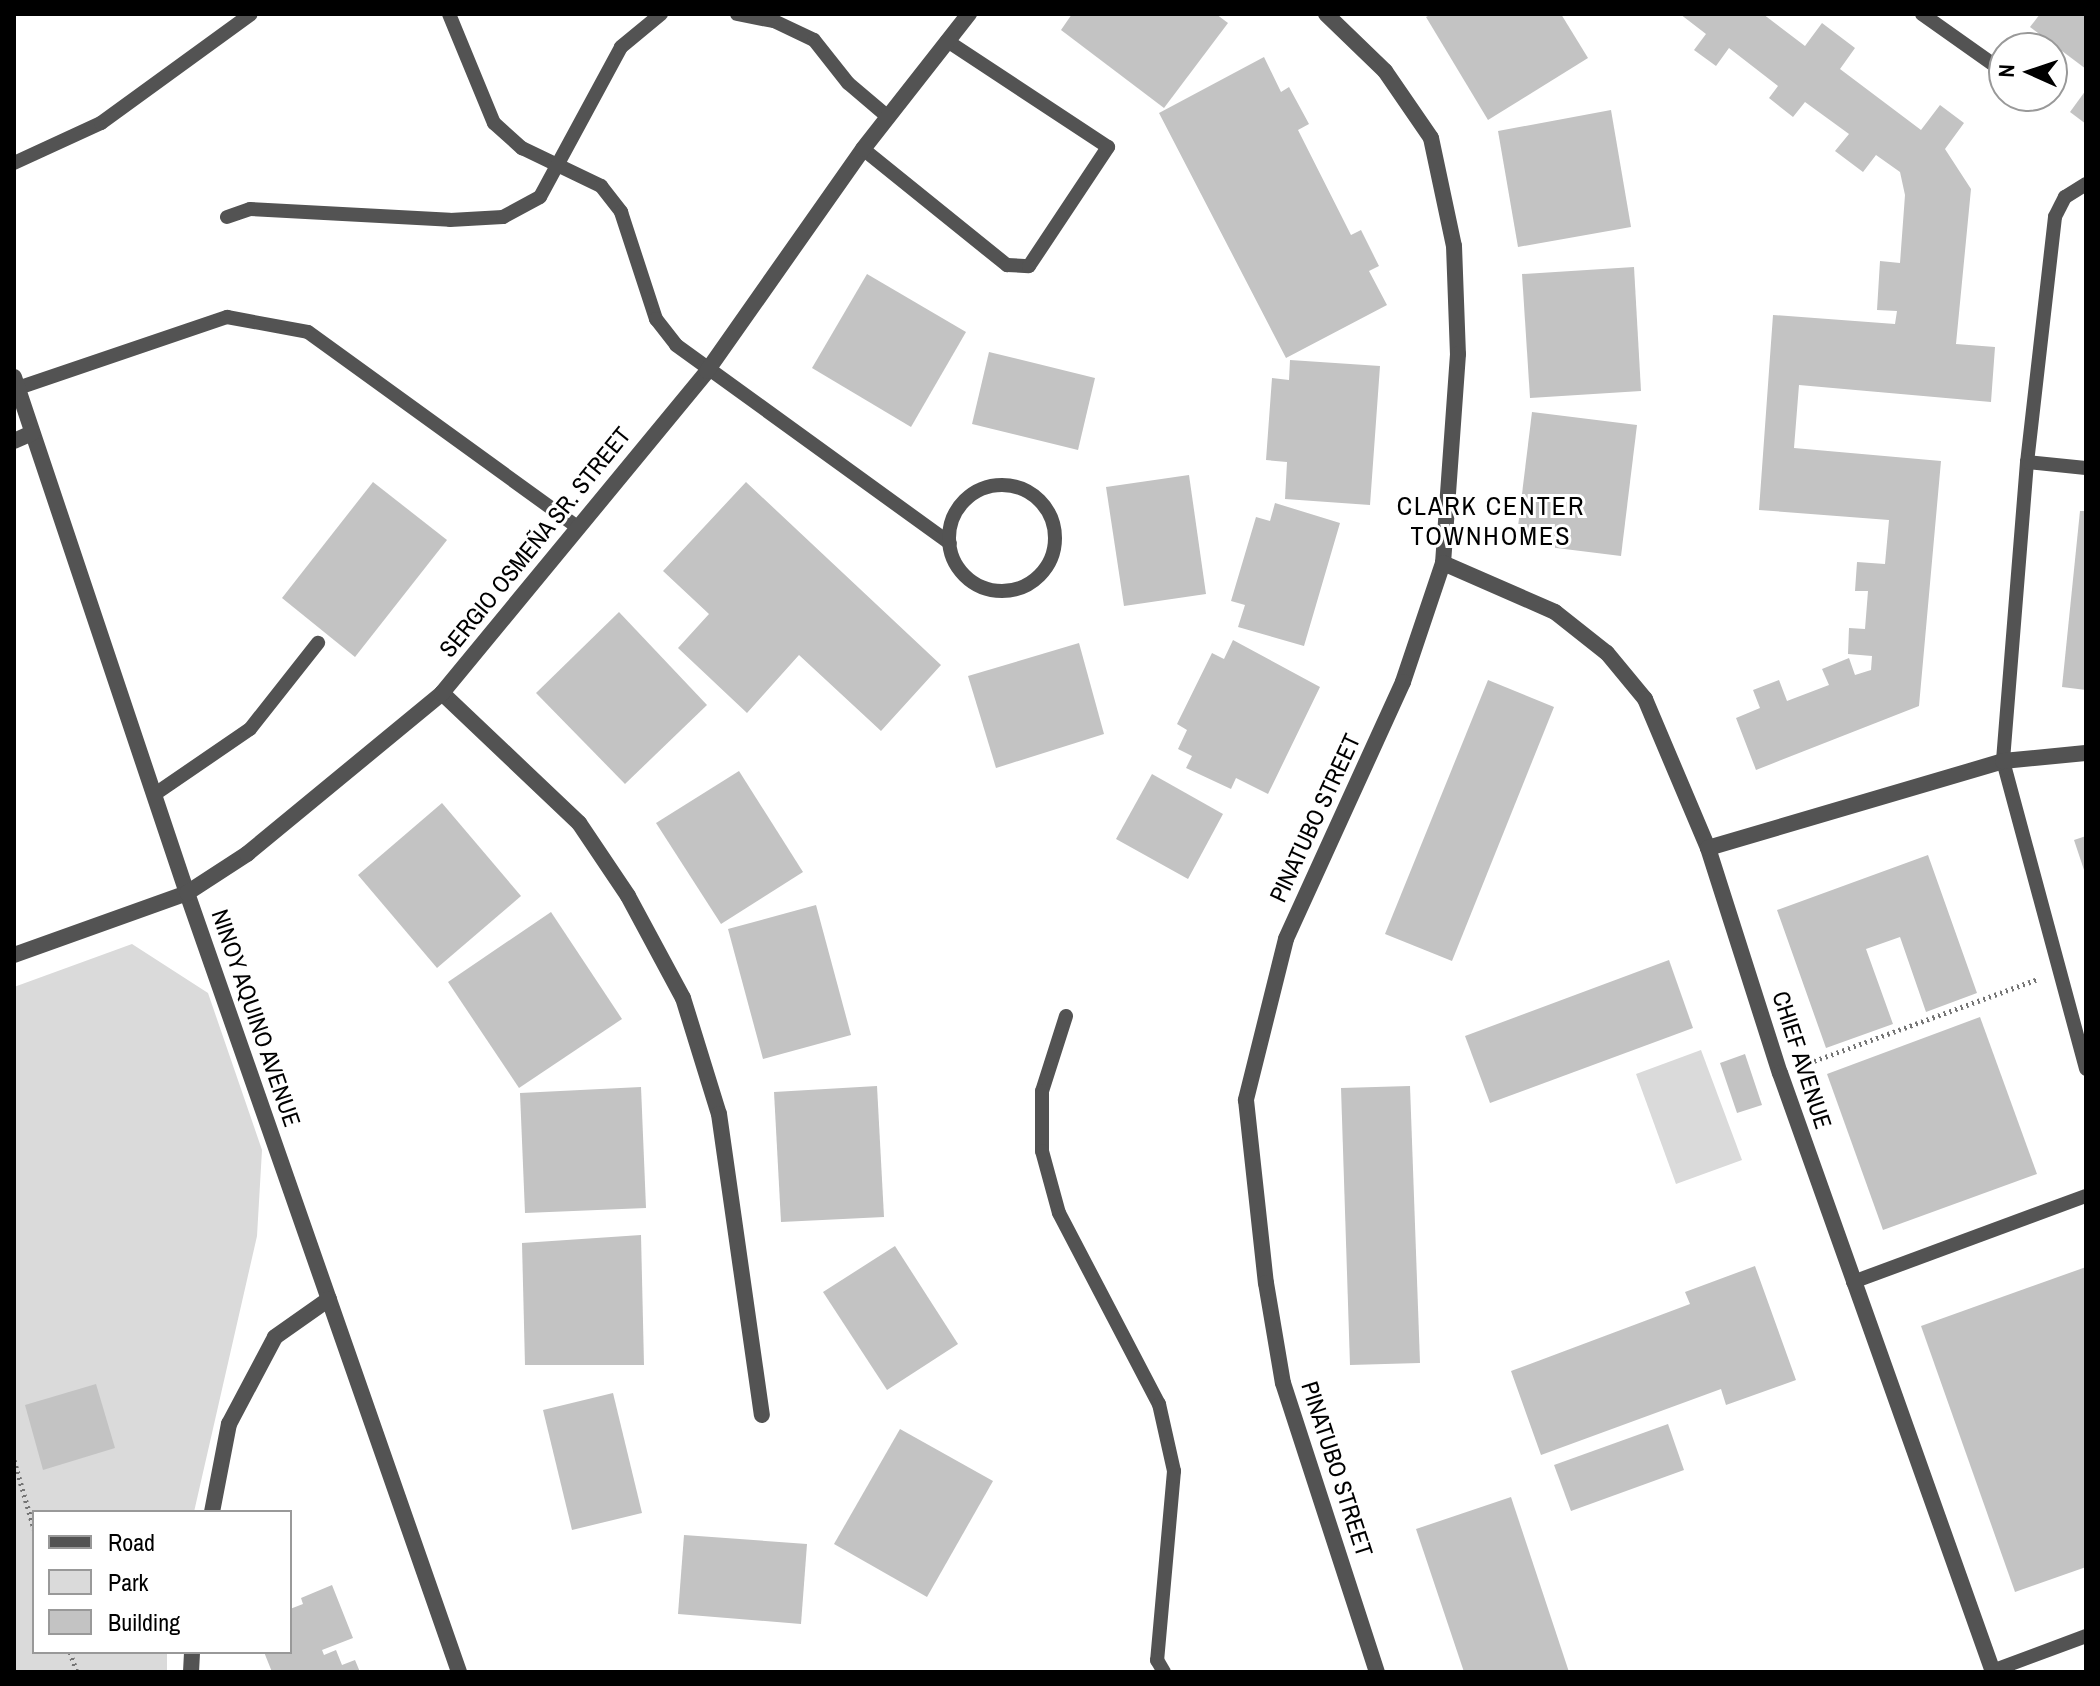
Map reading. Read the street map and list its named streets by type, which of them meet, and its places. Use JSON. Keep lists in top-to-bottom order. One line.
{"streets":{"street":["SERGIO OSMEÑA SR. STREET","PINATUBO STREET","NINOY AQUINO AVENUE","CHIEF AVENUE"]},"crossings":[["SERGIO OSMEÑA SR. STREET","NINOY AQUINO AVENUE"],["PINATUBO STREET","CHIEF AVENUE"]],"districts":["CLARK CENTER TOWNHOMES"],"legend":["Road","Park","Building"],"north":"left"}
